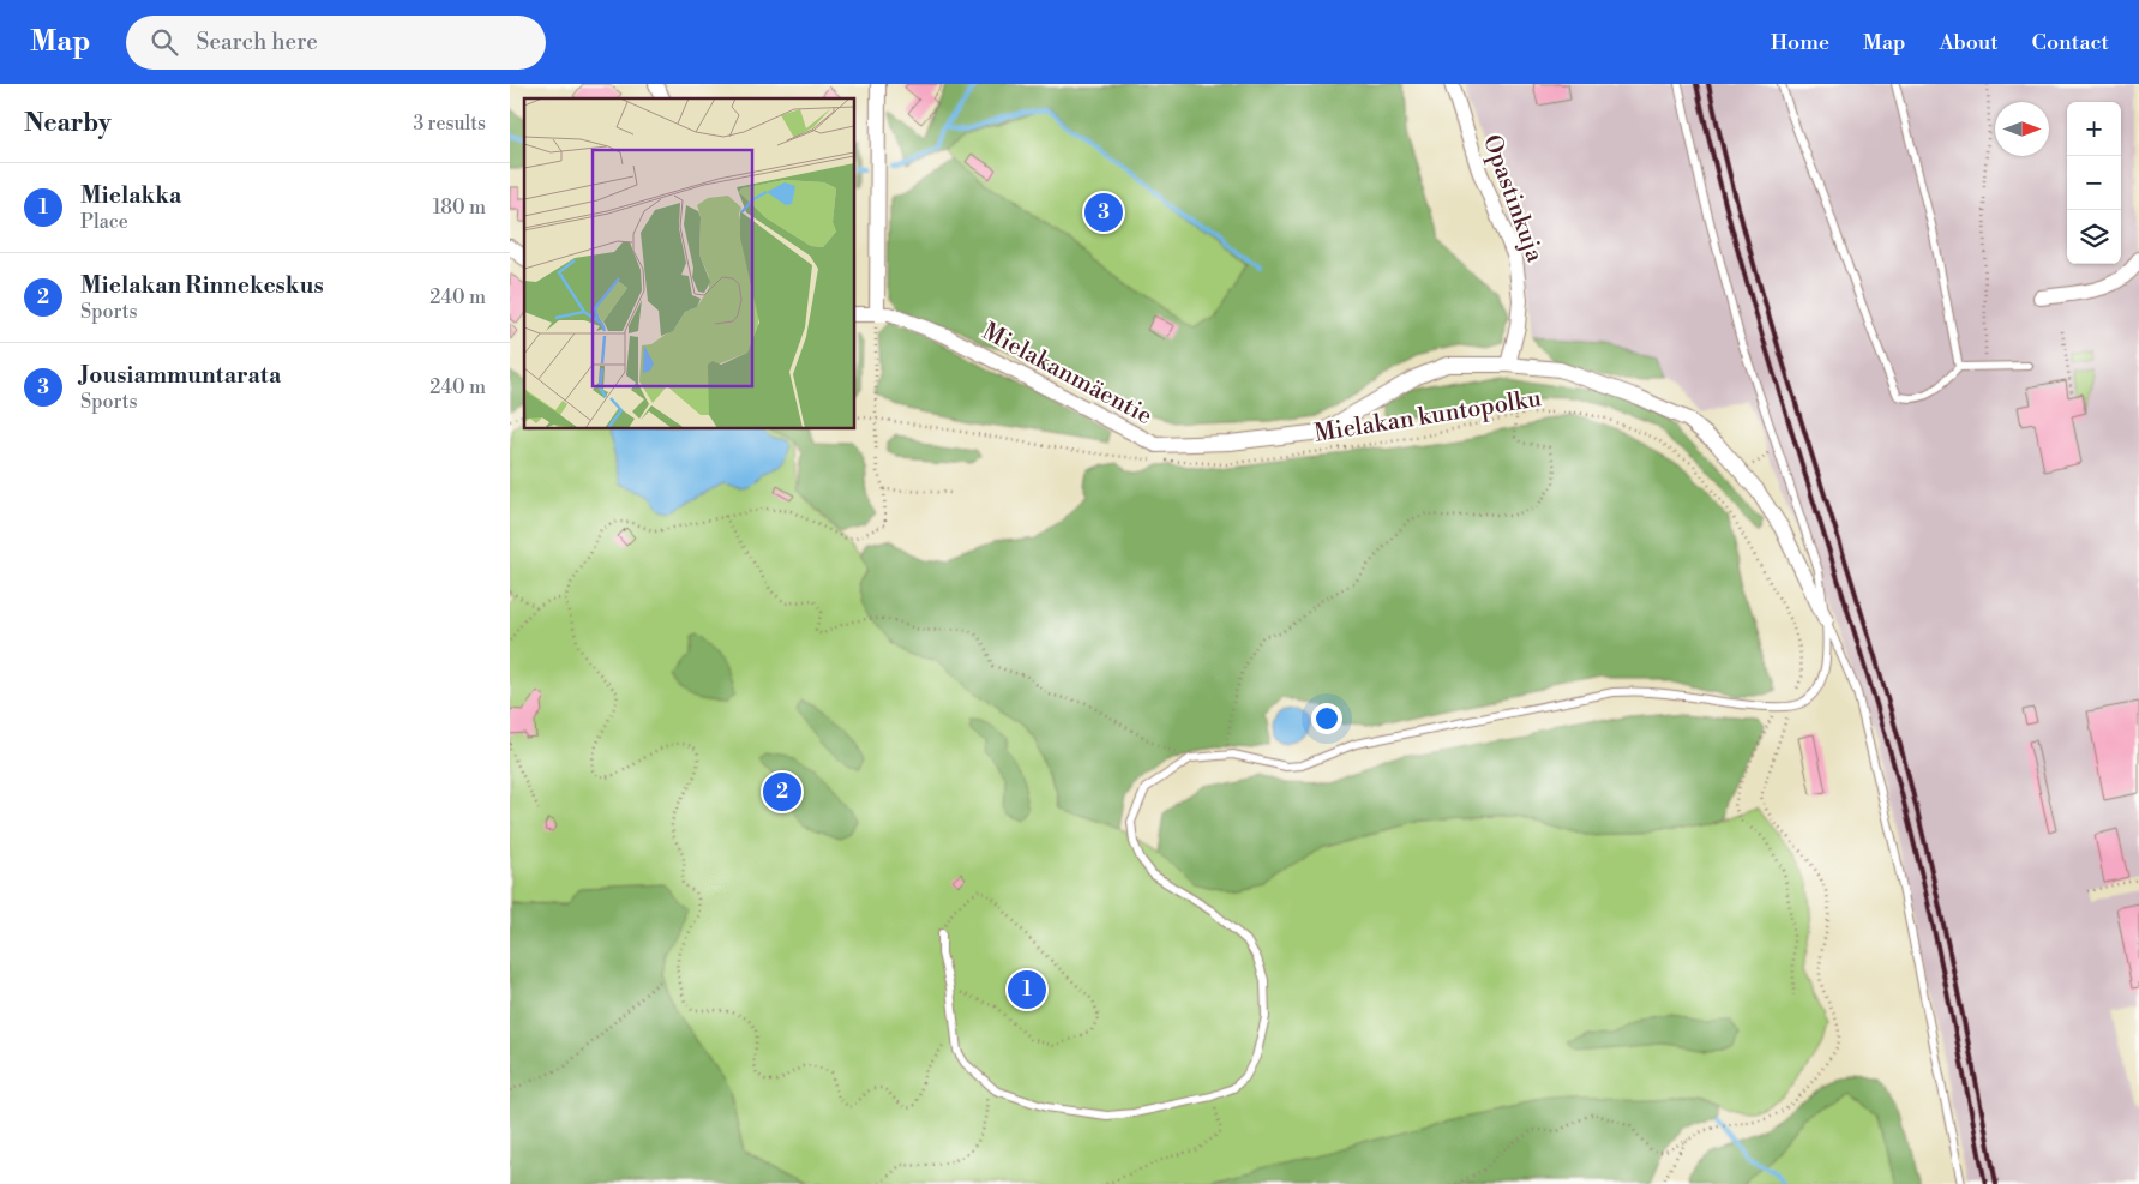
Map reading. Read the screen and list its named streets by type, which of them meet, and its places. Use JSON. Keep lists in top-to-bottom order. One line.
{"streets":{"street":["Opastinkuja","Mielakanmäentie"],"path":["Mielakan kuntopolku"]},"crossings":[["Opastinkuja","Mielakanmäentie"]],"north":"right","page":{"header":"Map","search":"Search here","nav":["Home","Map","About","Contact"],"heading":["Nearby","3 results"],"map_buttons":["+","−"],"list":[{"mark":"1","name":"Mielakka","note":"Place","value":"180 m"},{"mark":"2","name":"Mielakan Rinnekeskus","note":"Sports","value":"240 m"},{"mark":"3","name":"Jousiammuntarata","note":"Sports","value":"240 m"}],"pins":["3","2","1"]}}
